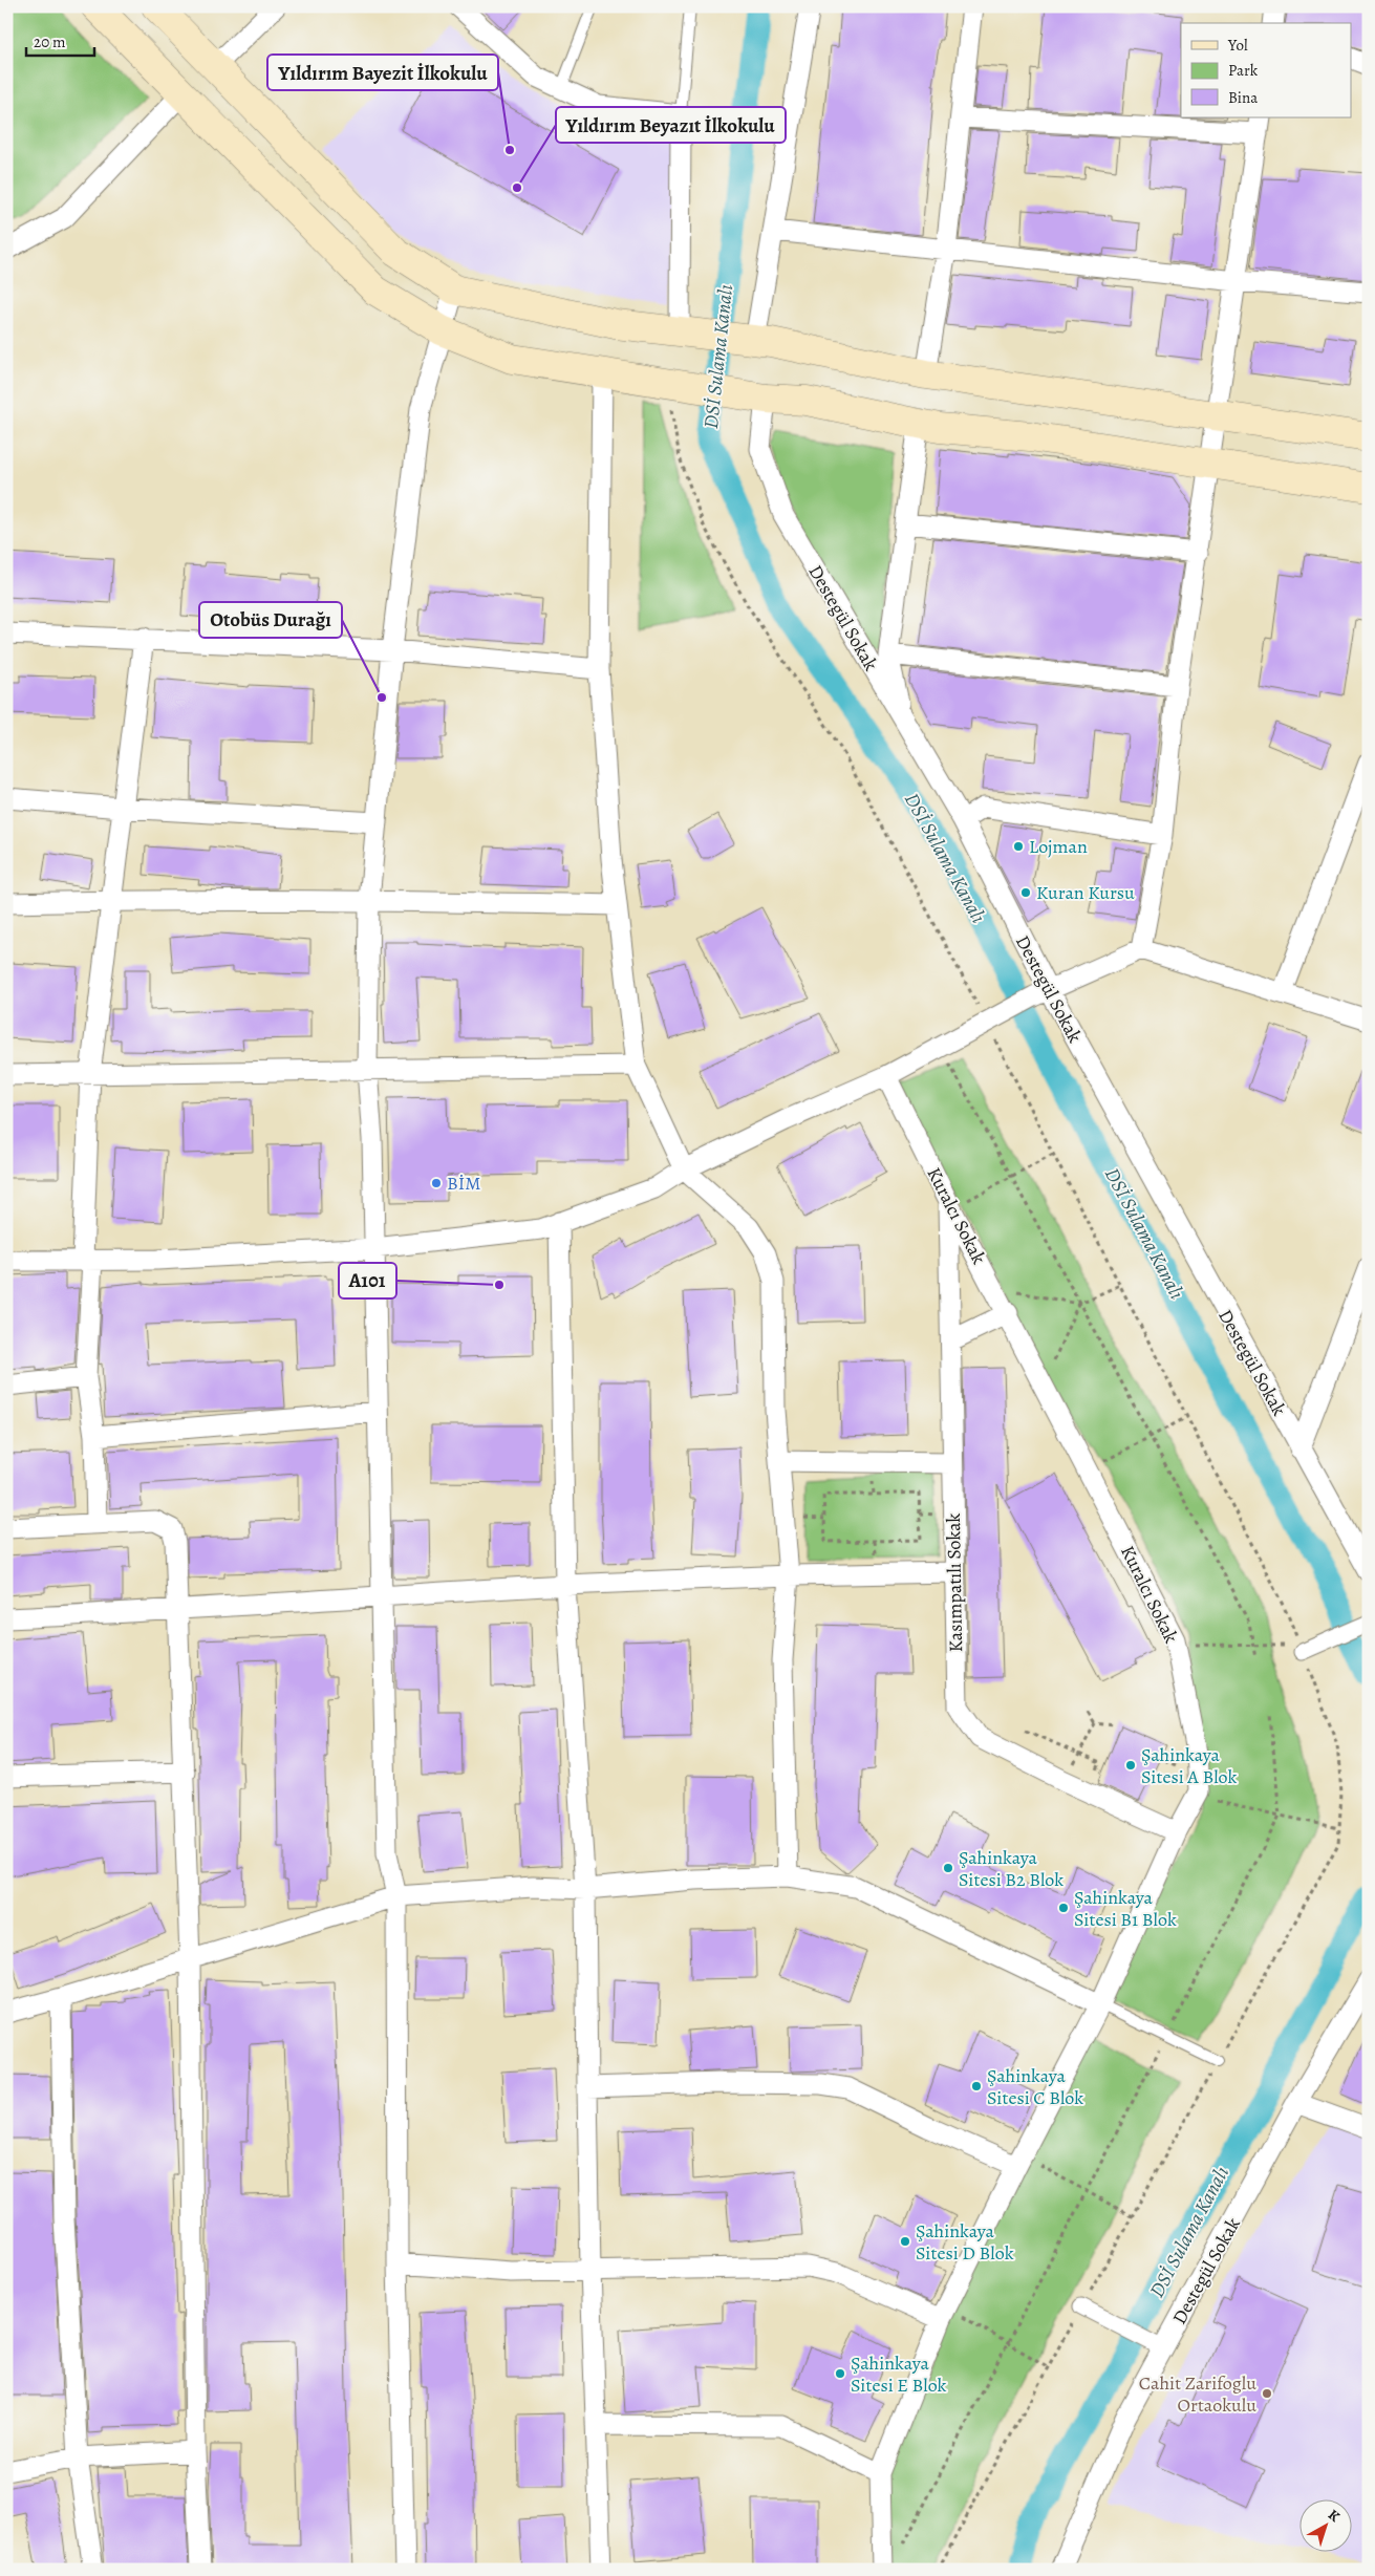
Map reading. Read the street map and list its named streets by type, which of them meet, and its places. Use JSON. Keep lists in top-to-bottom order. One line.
{"streets":{"street":["Destegül Sokak","Kuralcı Sokak","Kasımpatılı Sokak"]},"crossings":[["Kuralcı Sokak","Kasımpatılı Sokak"]],"water":["DSİ Sulama Kanalı"],"places":["Yıldırım Bayezit İlkokulu","Yıldırım Beyazıt İlkokulu","Otobüs Durağı","Lojman","Kuran Kursu","BİM","A101","Şahinkaya Sitesi A Blok","Şahinkaya Sitesi B2 Blok","Şahinkaya Sitesi B1 Blok","Şahinkaya Sitesi C Blok","Şahinkaya Sitesi D Blok","Şahinkaya Sitesi E Blok","Cahit Zarifoglu Ortaokulu"],"legend":["Yol","Park","Bina"],"scale_bar":"20 m","north":"top right"}
